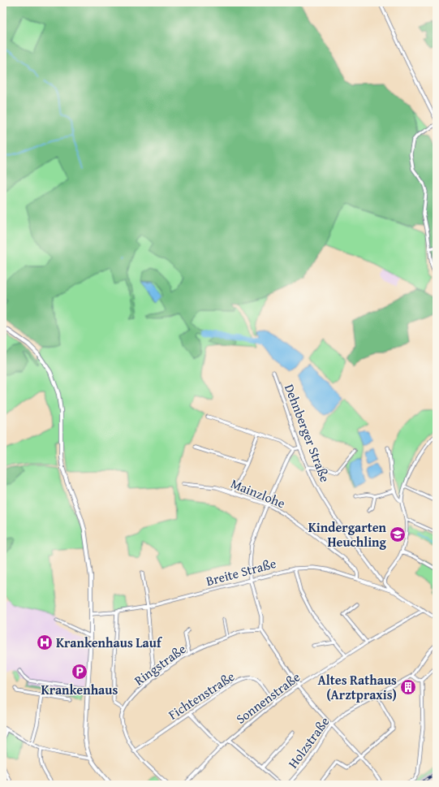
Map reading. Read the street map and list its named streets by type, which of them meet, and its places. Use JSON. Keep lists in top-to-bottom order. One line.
{"streets":{"street":["Dehnberger Straße","Mainzlohe","Breite Straße","Ringstraße","Fichtenstraße","Sonnenstraße","Holzstraße"]},"crossings":[["Mainzlohe","Breite Straße"],["Fichtenstraße","Sonnenstraße"]],"places":{"school or university":["Kindergarten Heuchling"],"hospital":["Krankenhaus Lauf"],"parking":["Krankenhaus"],"building":["Altes Rathaus (Arztpraxis)"]}}
